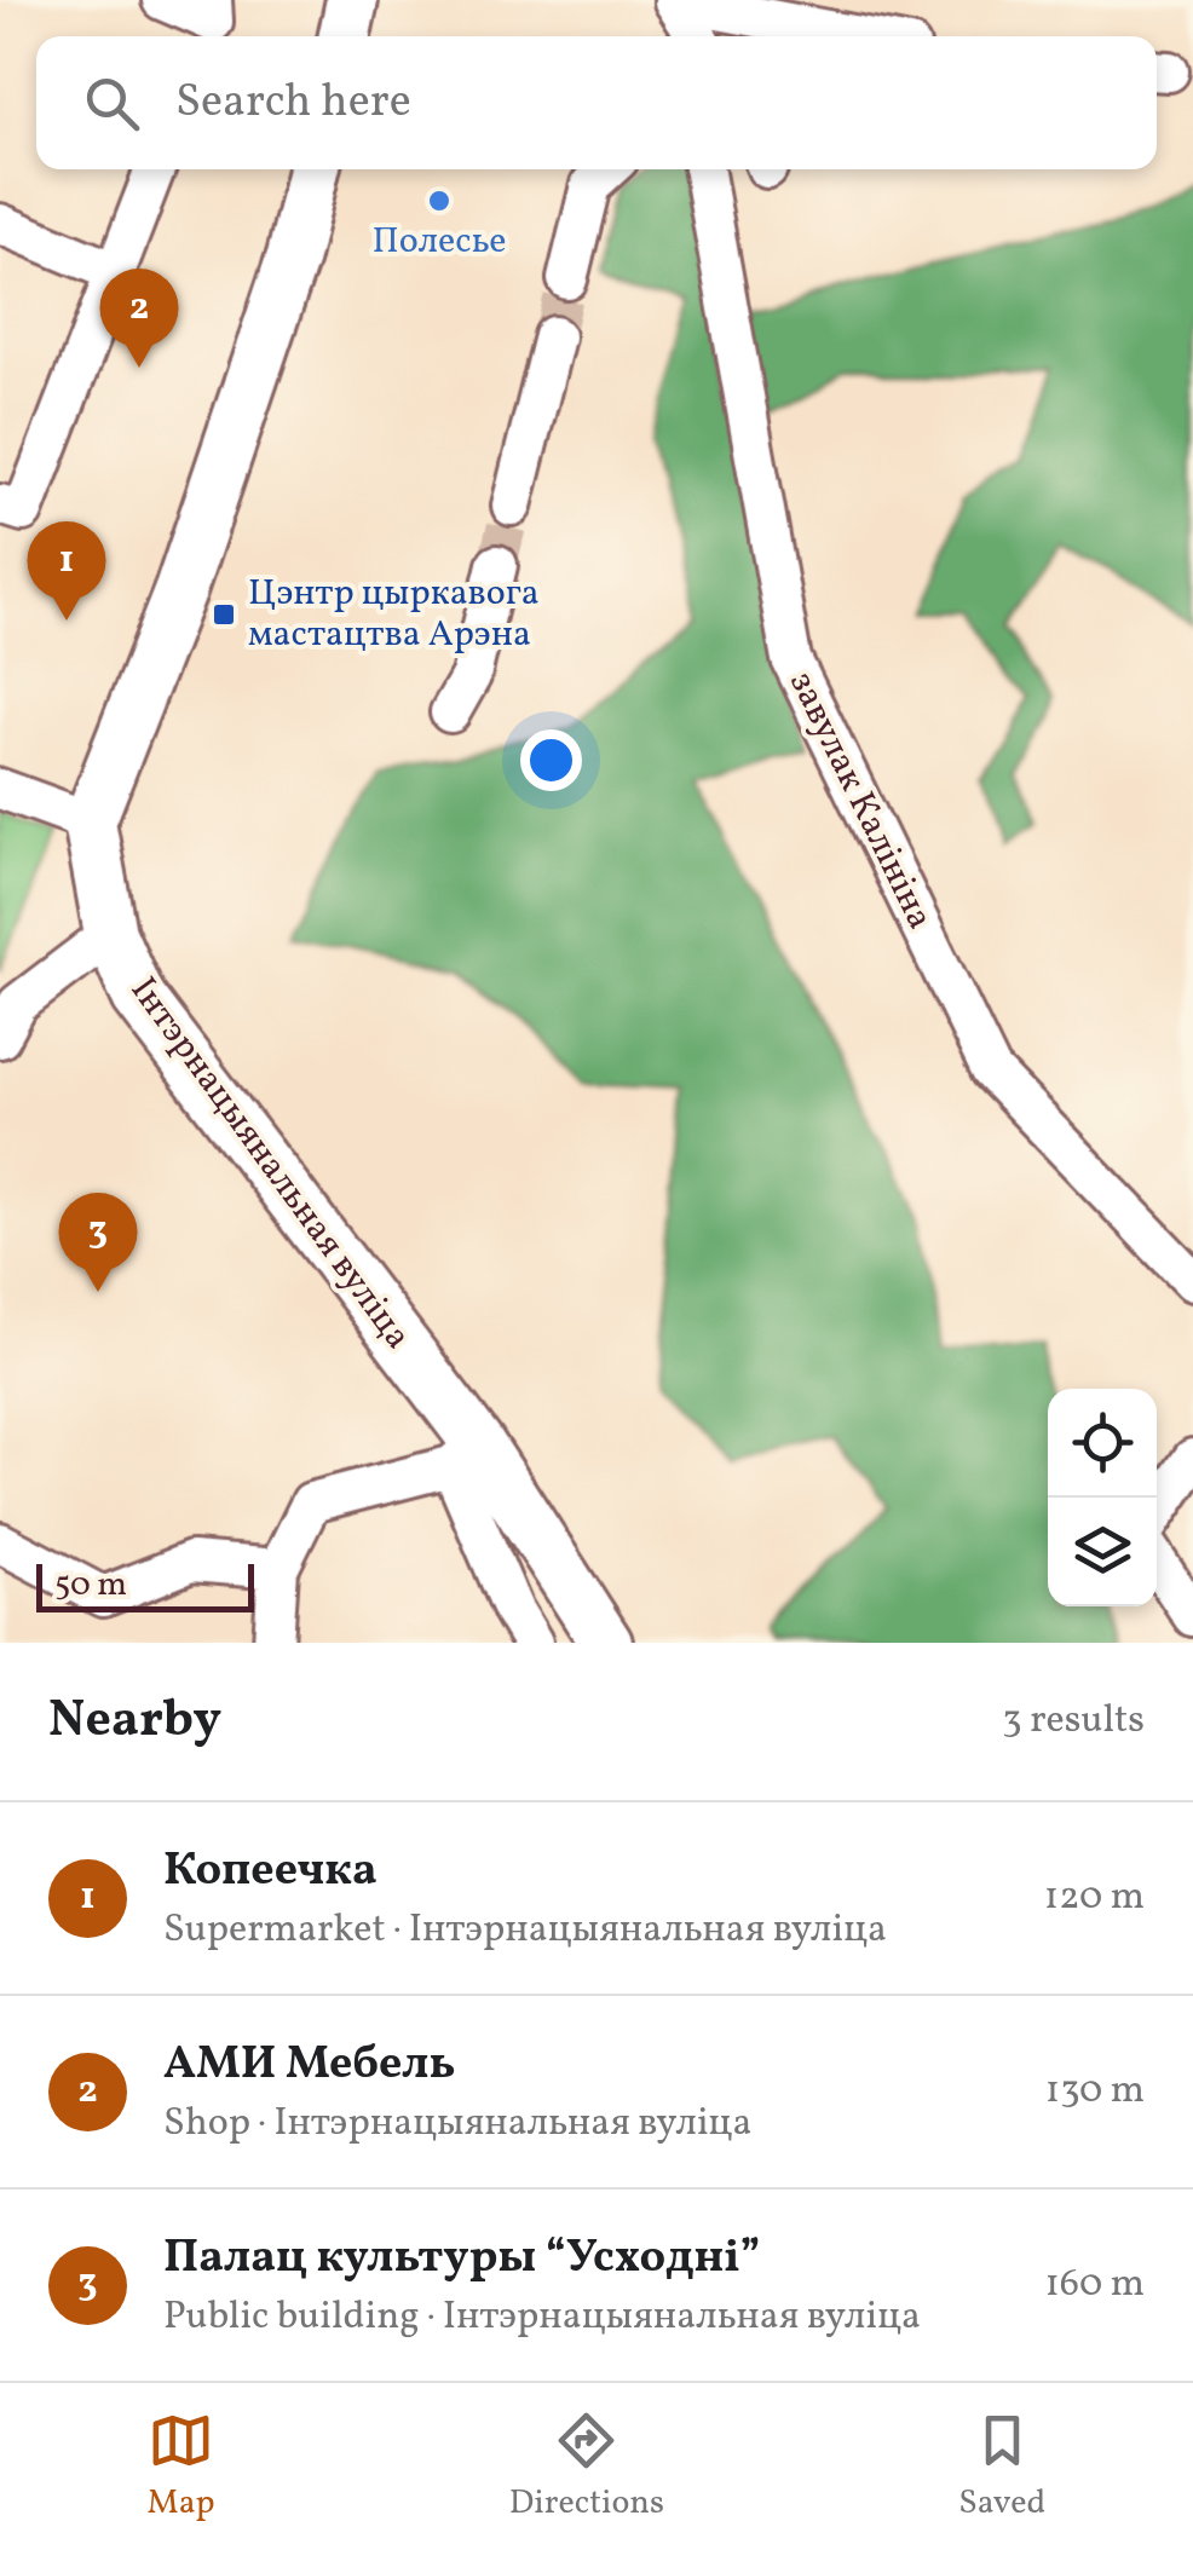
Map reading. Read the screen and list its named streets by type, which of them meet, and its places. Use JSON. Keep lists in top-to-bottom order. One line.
{"streets":{"main road":["Інтэрнацыянальная вуліца"],"street":["завулак Калініна"]},"places":{"other":["Полесье"],"transit":["Цэнтр цыркавога мастацтва Арэна"]},"scale_bar":"50 m","page":{"search":"Search here","pins":["2","1","3"],"scale":"50 m","heading":["Nearby","3 results"],"list":[{"mark":"1","name":"Копеечка","note":"Supermarket · Інтэрнацыянальная вуліца","value":"120 m"},{"mark":"2","name":"АМИ Мебель","note":"Shop · Інтэрнацыянальная вуліца","value":"130 m"},{"mark":"3","name":"Палац культуры “Усходні”","note":"Public building · Інтэрнацыянальная вуліца","value":"160 m"}],"nav":["Map","Directions","Saved"]}}
